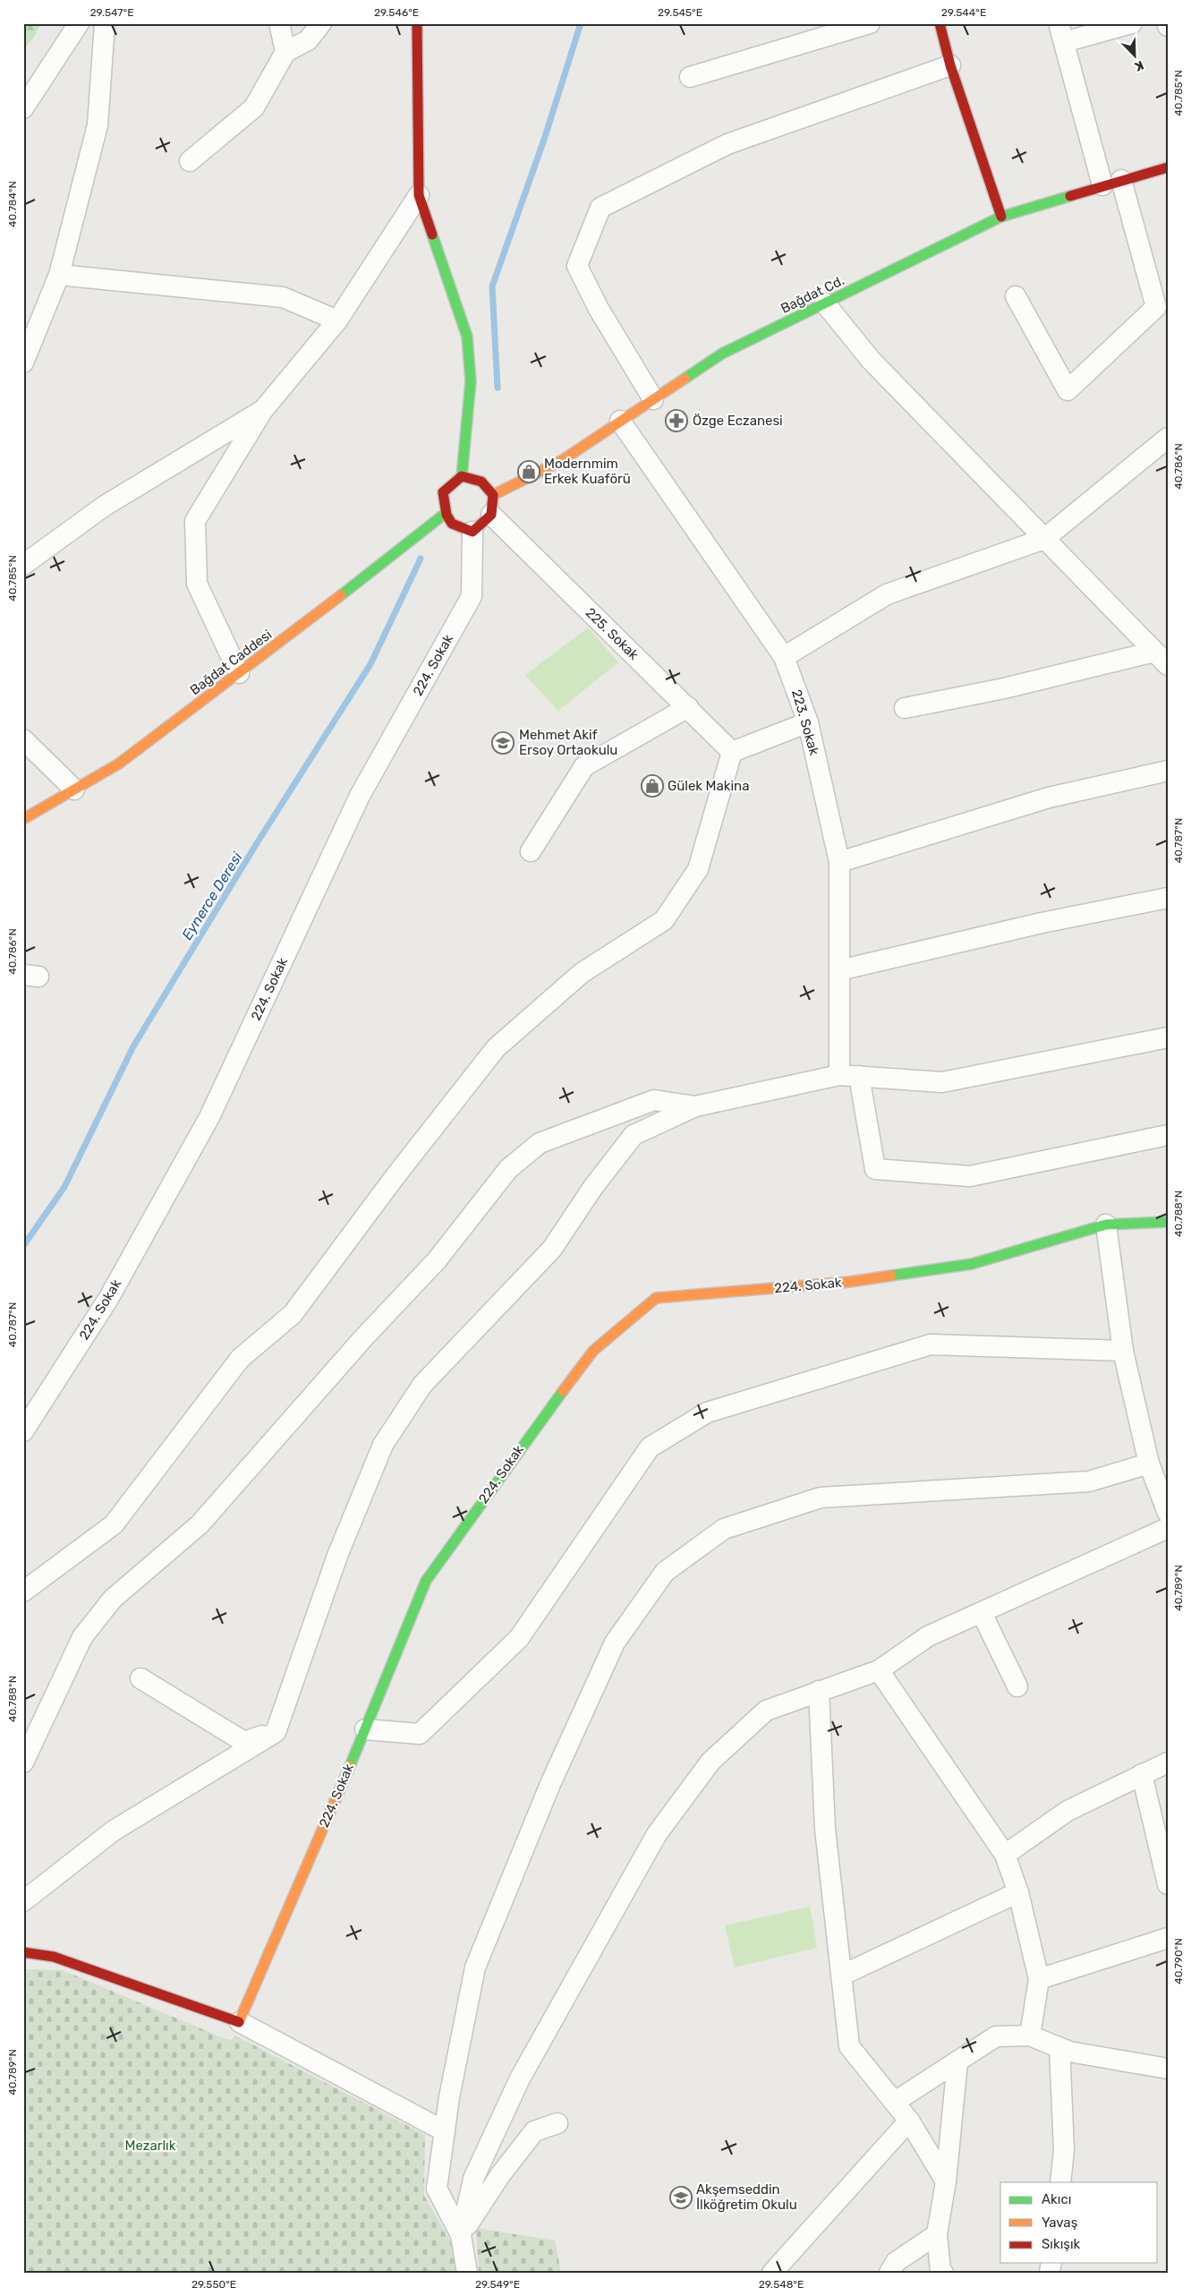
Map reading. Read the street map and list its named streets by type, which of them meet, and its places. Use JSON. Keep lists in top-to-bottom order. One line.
{"streets":{"street":["Bağdat Cd.","225. Sokak","Bağdat Caddesi","224. Sokak","223. Sokak"]},"crossings":[["Bağdat Cd.","225. Sokak"],["Bağdat Cd.","Bağdat Caddesi"],["Bağdat Cd.","224. Sokak"],["Bağdat Cd.","223. Sokak"],["225. Sokak","Bağdat Caddesi"],["225. Sokak","224. Sokak"],["Bağdat Caddesi","224. Sokak"]],"water":["Eynerce Deresi"],"parks":["Mezarlık"],"places":{"pharmacy":["Özge Eczanesi"],"shop":["Modernmim Erkek Kuaförü","Gülek Makina"],"school or university":["Mehmet Akif Ersoy Ortaokulu","Akşemseddin İlköğretim Okulu"]},"legend":["Akıcı","Yavaş","Sıkışık"],"north":"bottom right","coordinates":["29.547°E","29.546°E","29.545°E","29.544°E","40.785°N","40.784°N","40.786°N","40.787°N","40.788°N","40.789°N","40.790°N","29.550°E","29.549°E","29.548°E"]}
